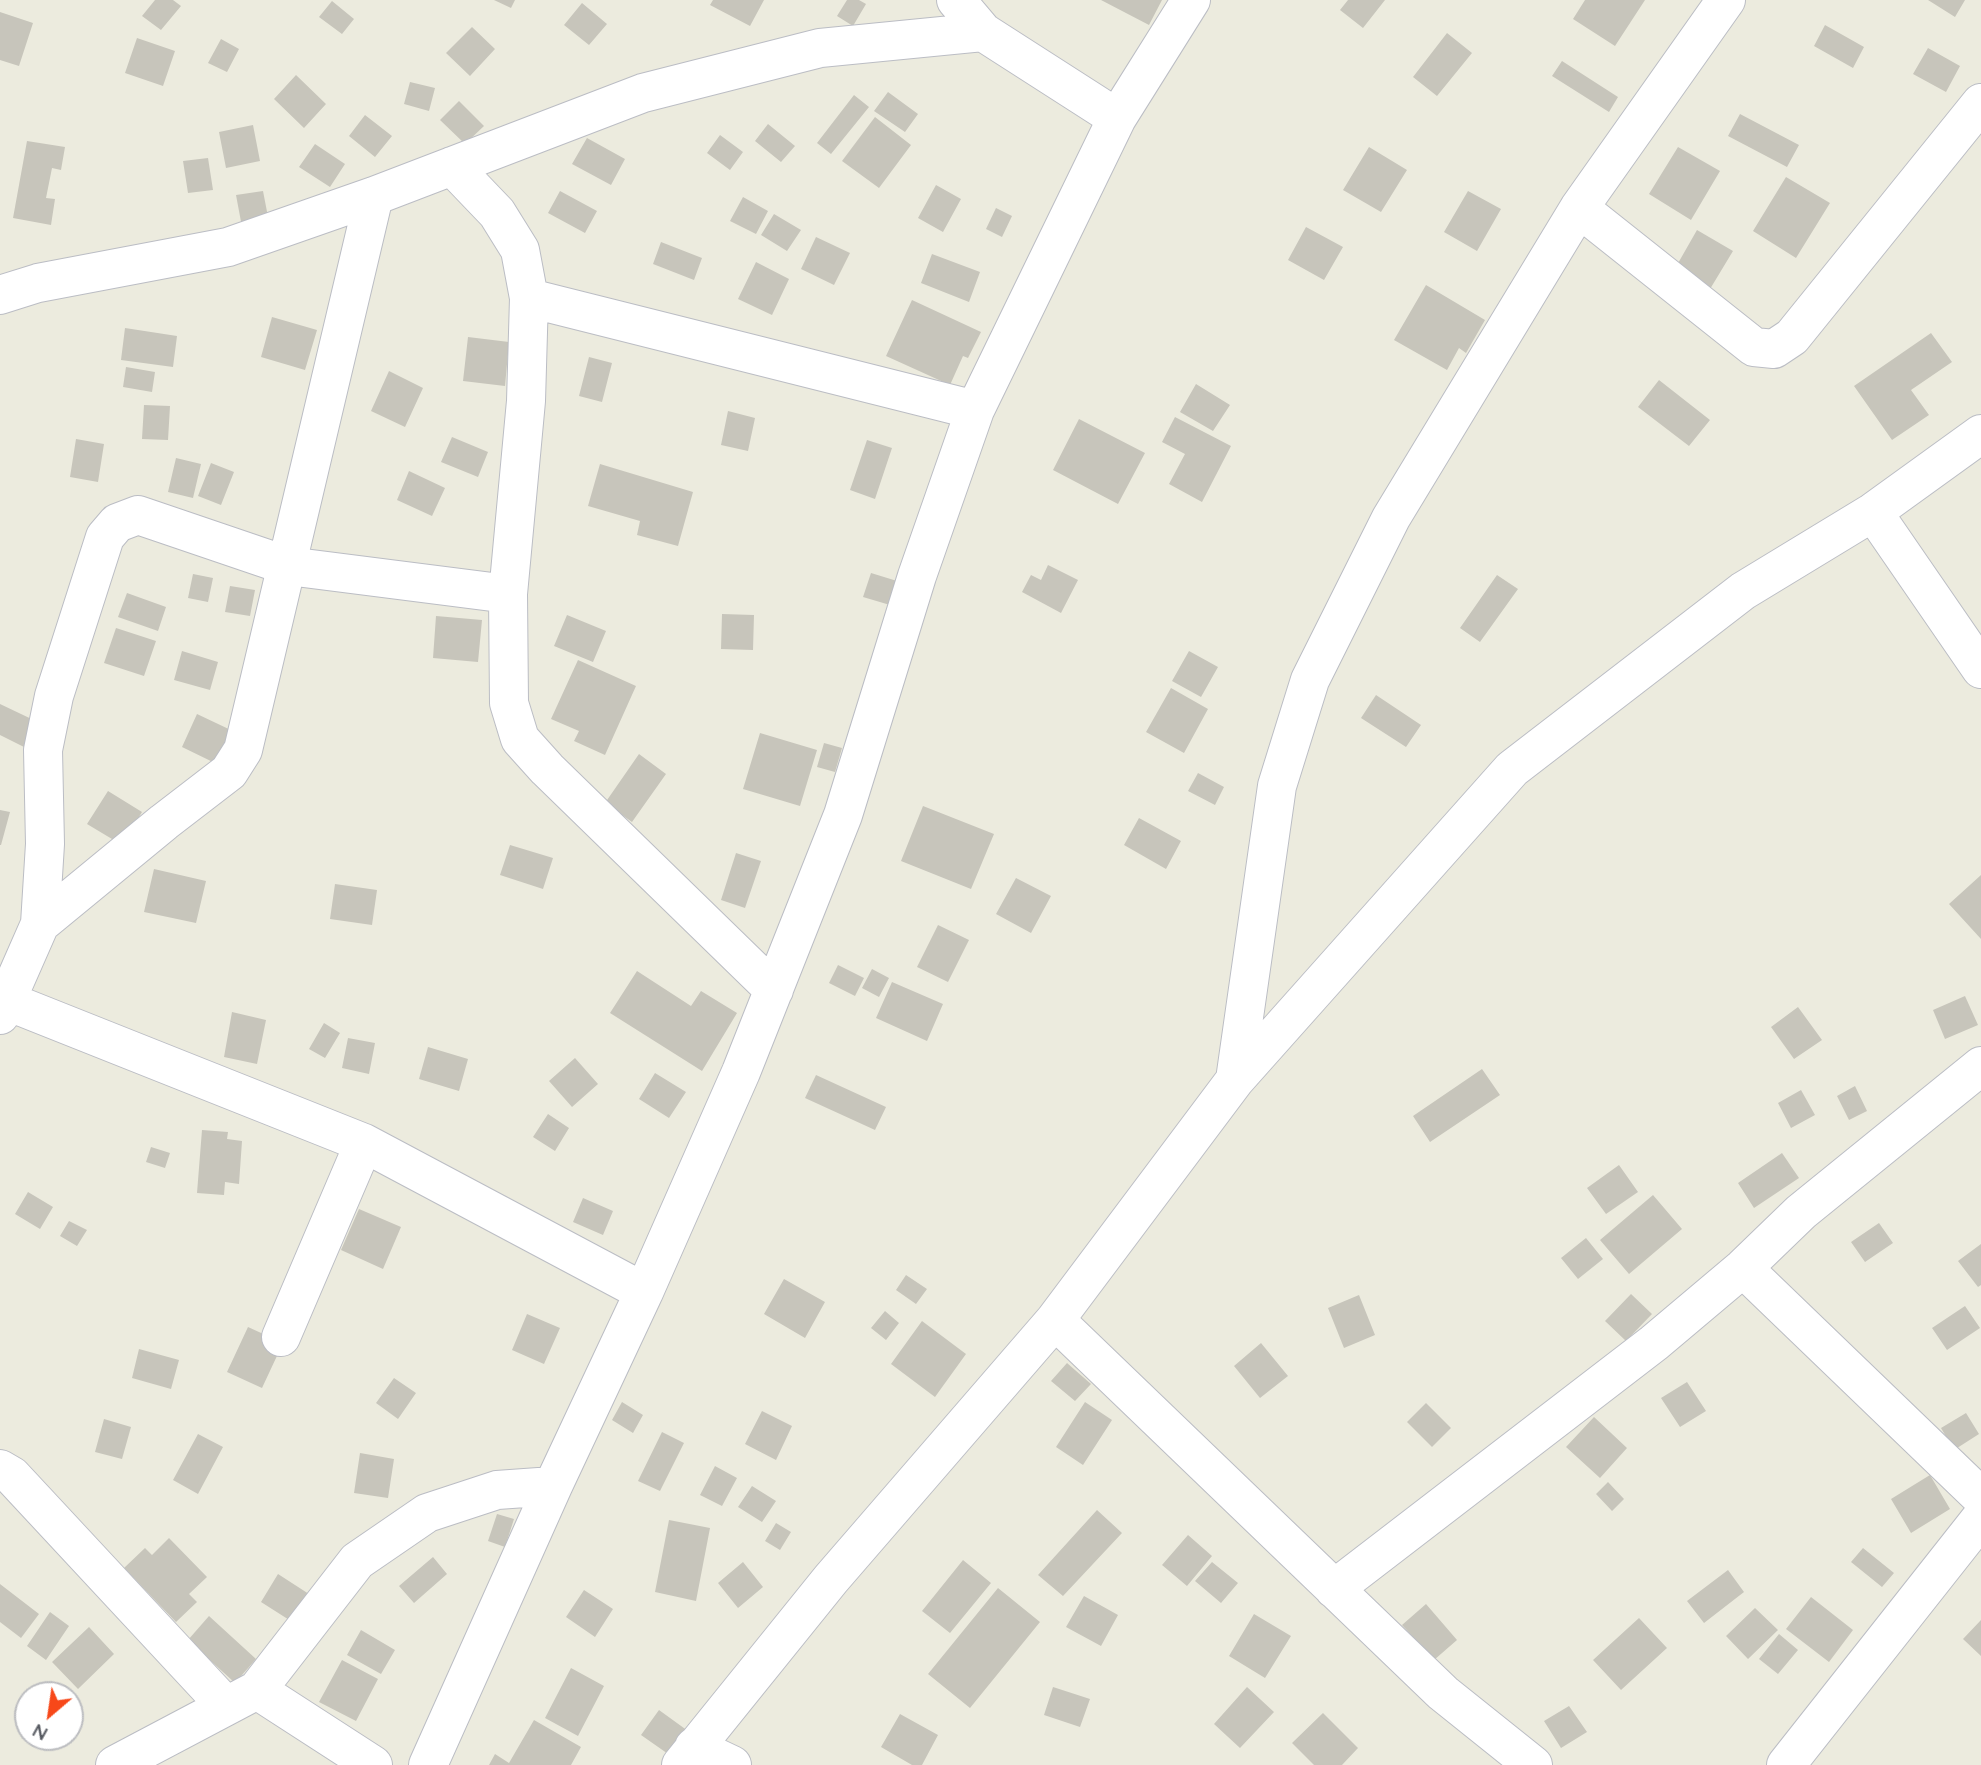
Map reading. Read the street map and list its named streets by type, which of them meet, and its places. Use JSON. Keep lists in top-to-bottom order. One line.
{"north":"bottom left"}
